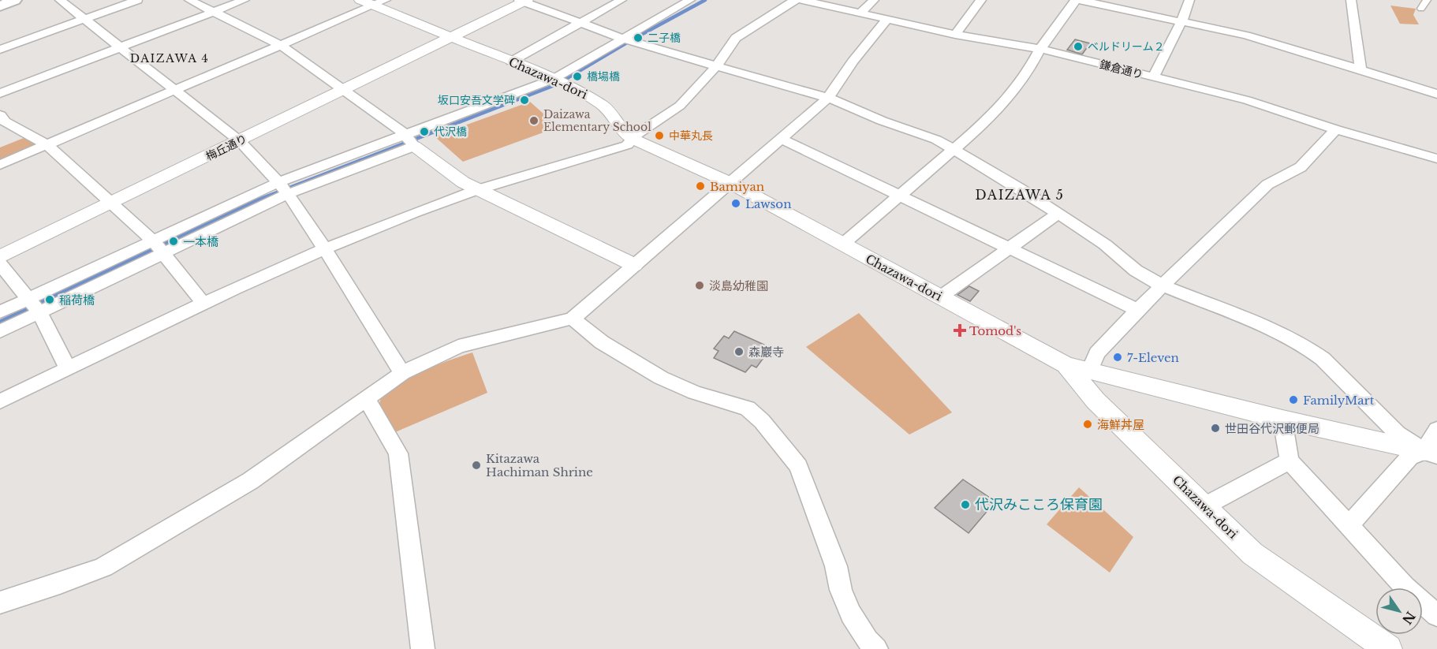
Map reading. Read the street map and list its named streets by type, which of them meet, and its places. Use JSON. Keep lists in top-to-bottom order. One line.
{"streets":{"street":["鎌倉通り","Chazawa-dori","梅丘通り"]},"crossings":[["Chazawa-dori","梅丘通り"]],"districts":["DAIZAWA 4","DAIZAWA 5"],"places":{"other":["二子橋","ベルドリーム２","橋場橋","坂口安吾文学碑","Daizawa Elementary School","代沢橋","中華丸長","Bamiyan","Lawson","一本橋","淡島幼稚園","稲荷橋","森巖寺","7-Eleven","FamilyMart","海鮮丼屋","世田谷代沢郵便局","Kitazawa Hachiman Shrine","代沢みこころ保育園"],"health":["Tomod's"]},"north":"bottom right"}
